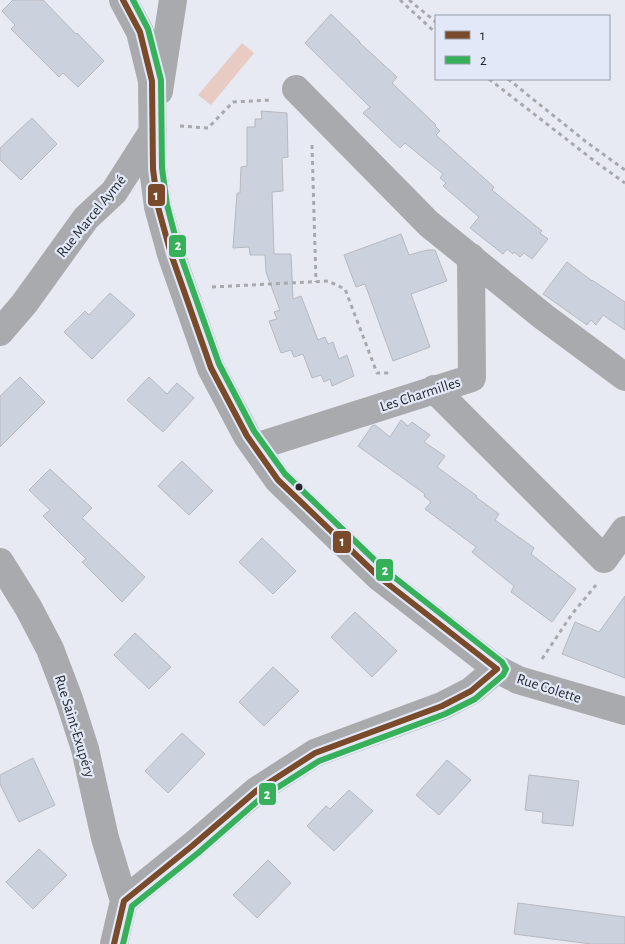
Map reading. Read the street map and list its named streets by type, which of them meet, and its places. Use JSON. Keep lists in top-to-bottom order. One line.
{"streets":{"street":["Rue Marcel Aymé","Les Charmilles","Rue Colette","Rue Saint-Exupéry"]},"crossings":[["Rue Marcel Aymé","Rue Colette"],["Les Charmilles","Rue Colette"]],"lines":["transit line 1","transit line 2"],"legend":["1","2"]}
